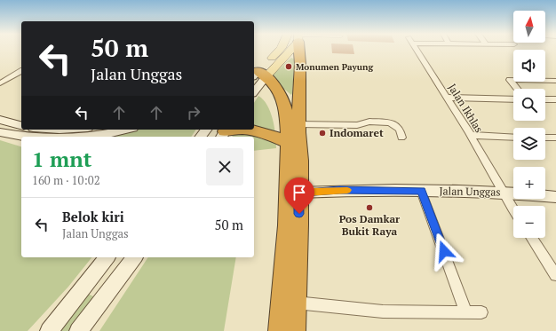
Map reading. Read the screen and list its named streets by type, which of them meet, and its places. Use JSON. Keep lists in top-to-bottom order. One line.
{"streets":{"street":["Jalan Ikhlas","Jalan Unggas"]},"crossings":[["Jalan Ikhlas","Jalan Unggas"]],"places":["Monumen Payung","Indomaret","Pos Damkar Bukit Raya"],"north":"top","page":{"map_buttons":["+","−"],"turn":["50 m","Jalan Unggas"],"heading":["1 mnt","160 m · 10:02"],"list":[{"name":"Belok kiri","note":"Jalan Unggas","value":"50 m"}]}}
